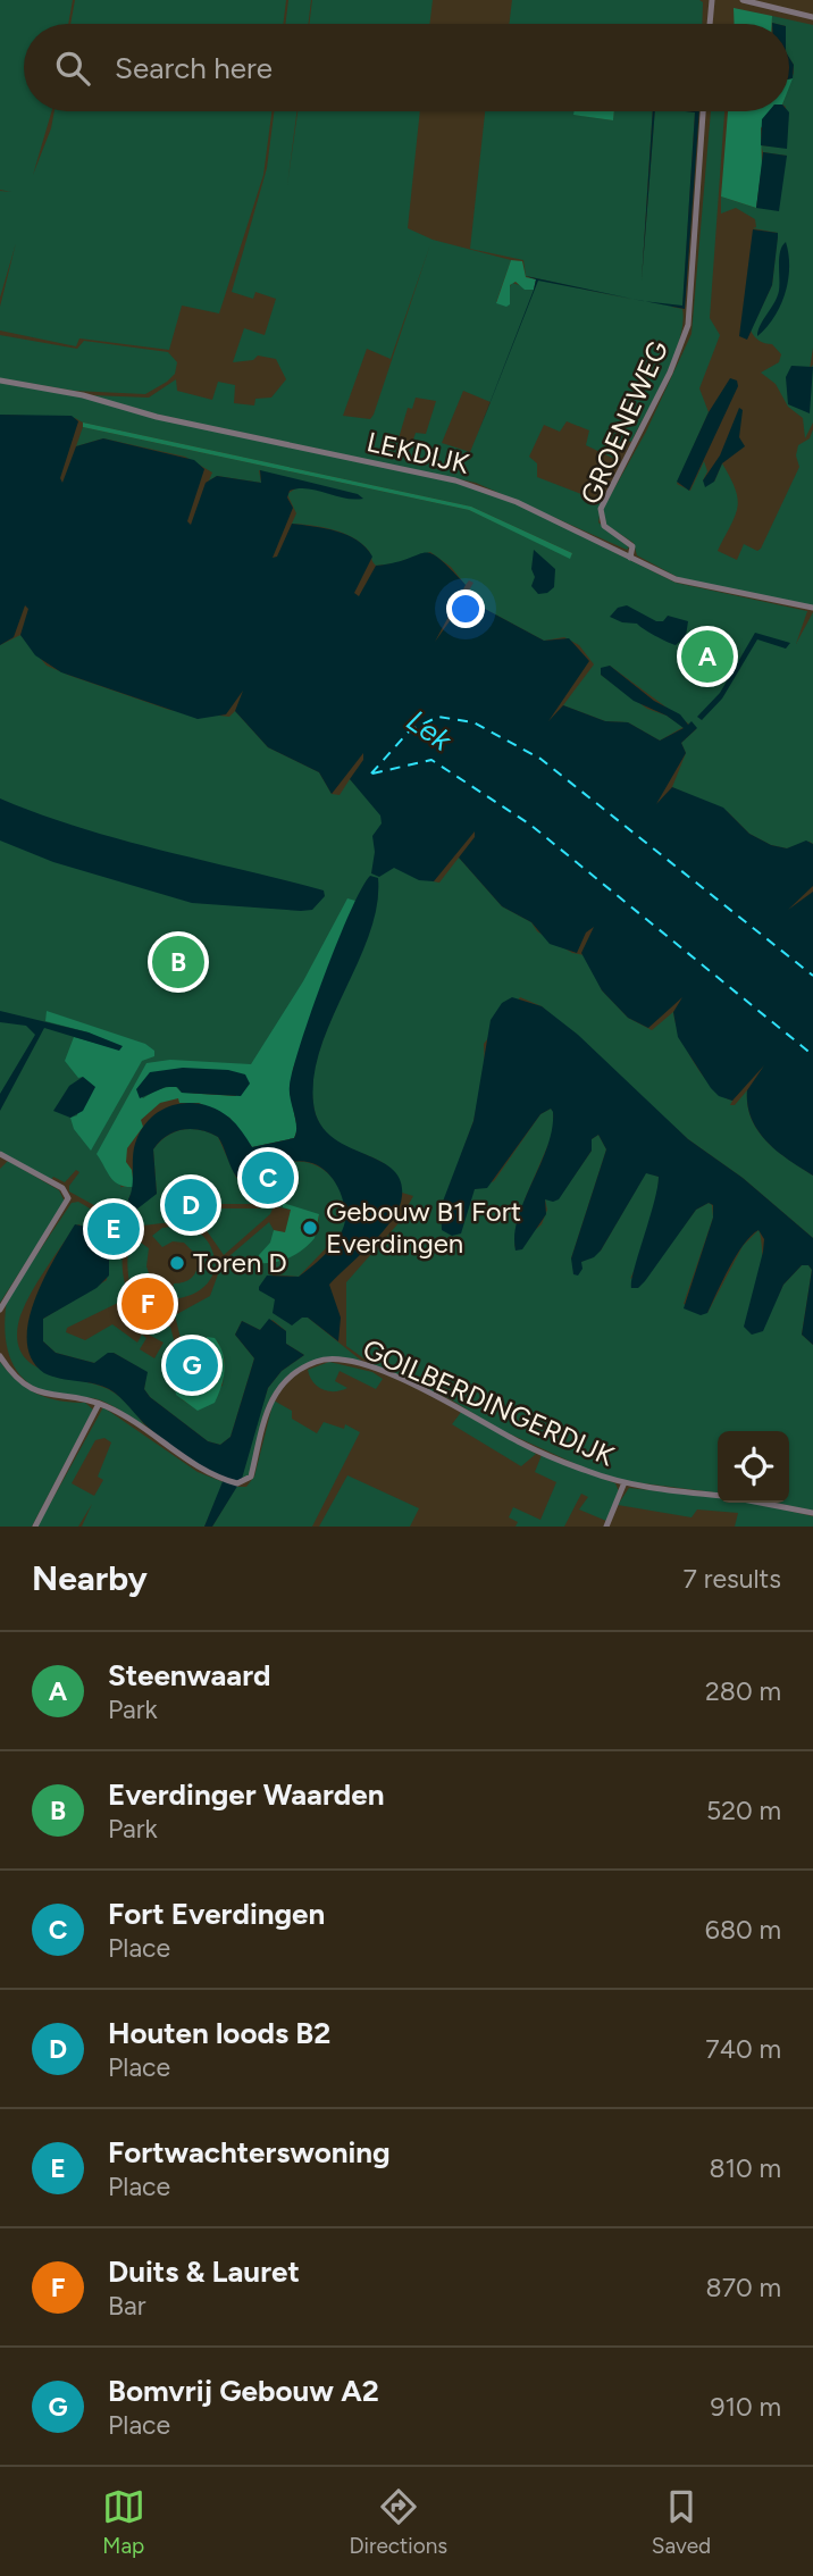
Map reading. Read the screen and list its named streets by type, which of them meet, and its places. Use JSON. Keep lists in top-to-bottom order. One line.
{"streets":{"street":["GROENEWEG","LEKDIJK","GOILBERDINGERDIJK"]},"crossings":[["GROENEWEG","LEKDIJK"]],"water":["Lek"],"places":["Gebouw B1 Fort Everdingen","Toren D"],"page":{"search":"Search here","pins":["A","B","C","D","E","F","G"],"heading":["Nearby","7 results"],"list":[{"mark":"A","name":"Steenwaard","note":"Park","value":"280 m"},{"mark":"B","name":"Everdinger Waarden","note":"Park","value":"520 m"},{"mark":"C","name":"Fort Everdingen","note":"Place","value":"680 m"},{"mark":"D","name":"Houten loods B2","note":"Place","value":"740 m"},{"mark":"E","name":"Fortwachterswoning","note":"Place","value":"810 m"},{"mark":"F","name":"Duits & Lauret","note":"Bar","value":"870 m"},{"mark":"G","name":"Bomvrij Gebouw A2","note":"Place","value":"910 m"}],"nav":["Map","Directions","Saved"]}}
